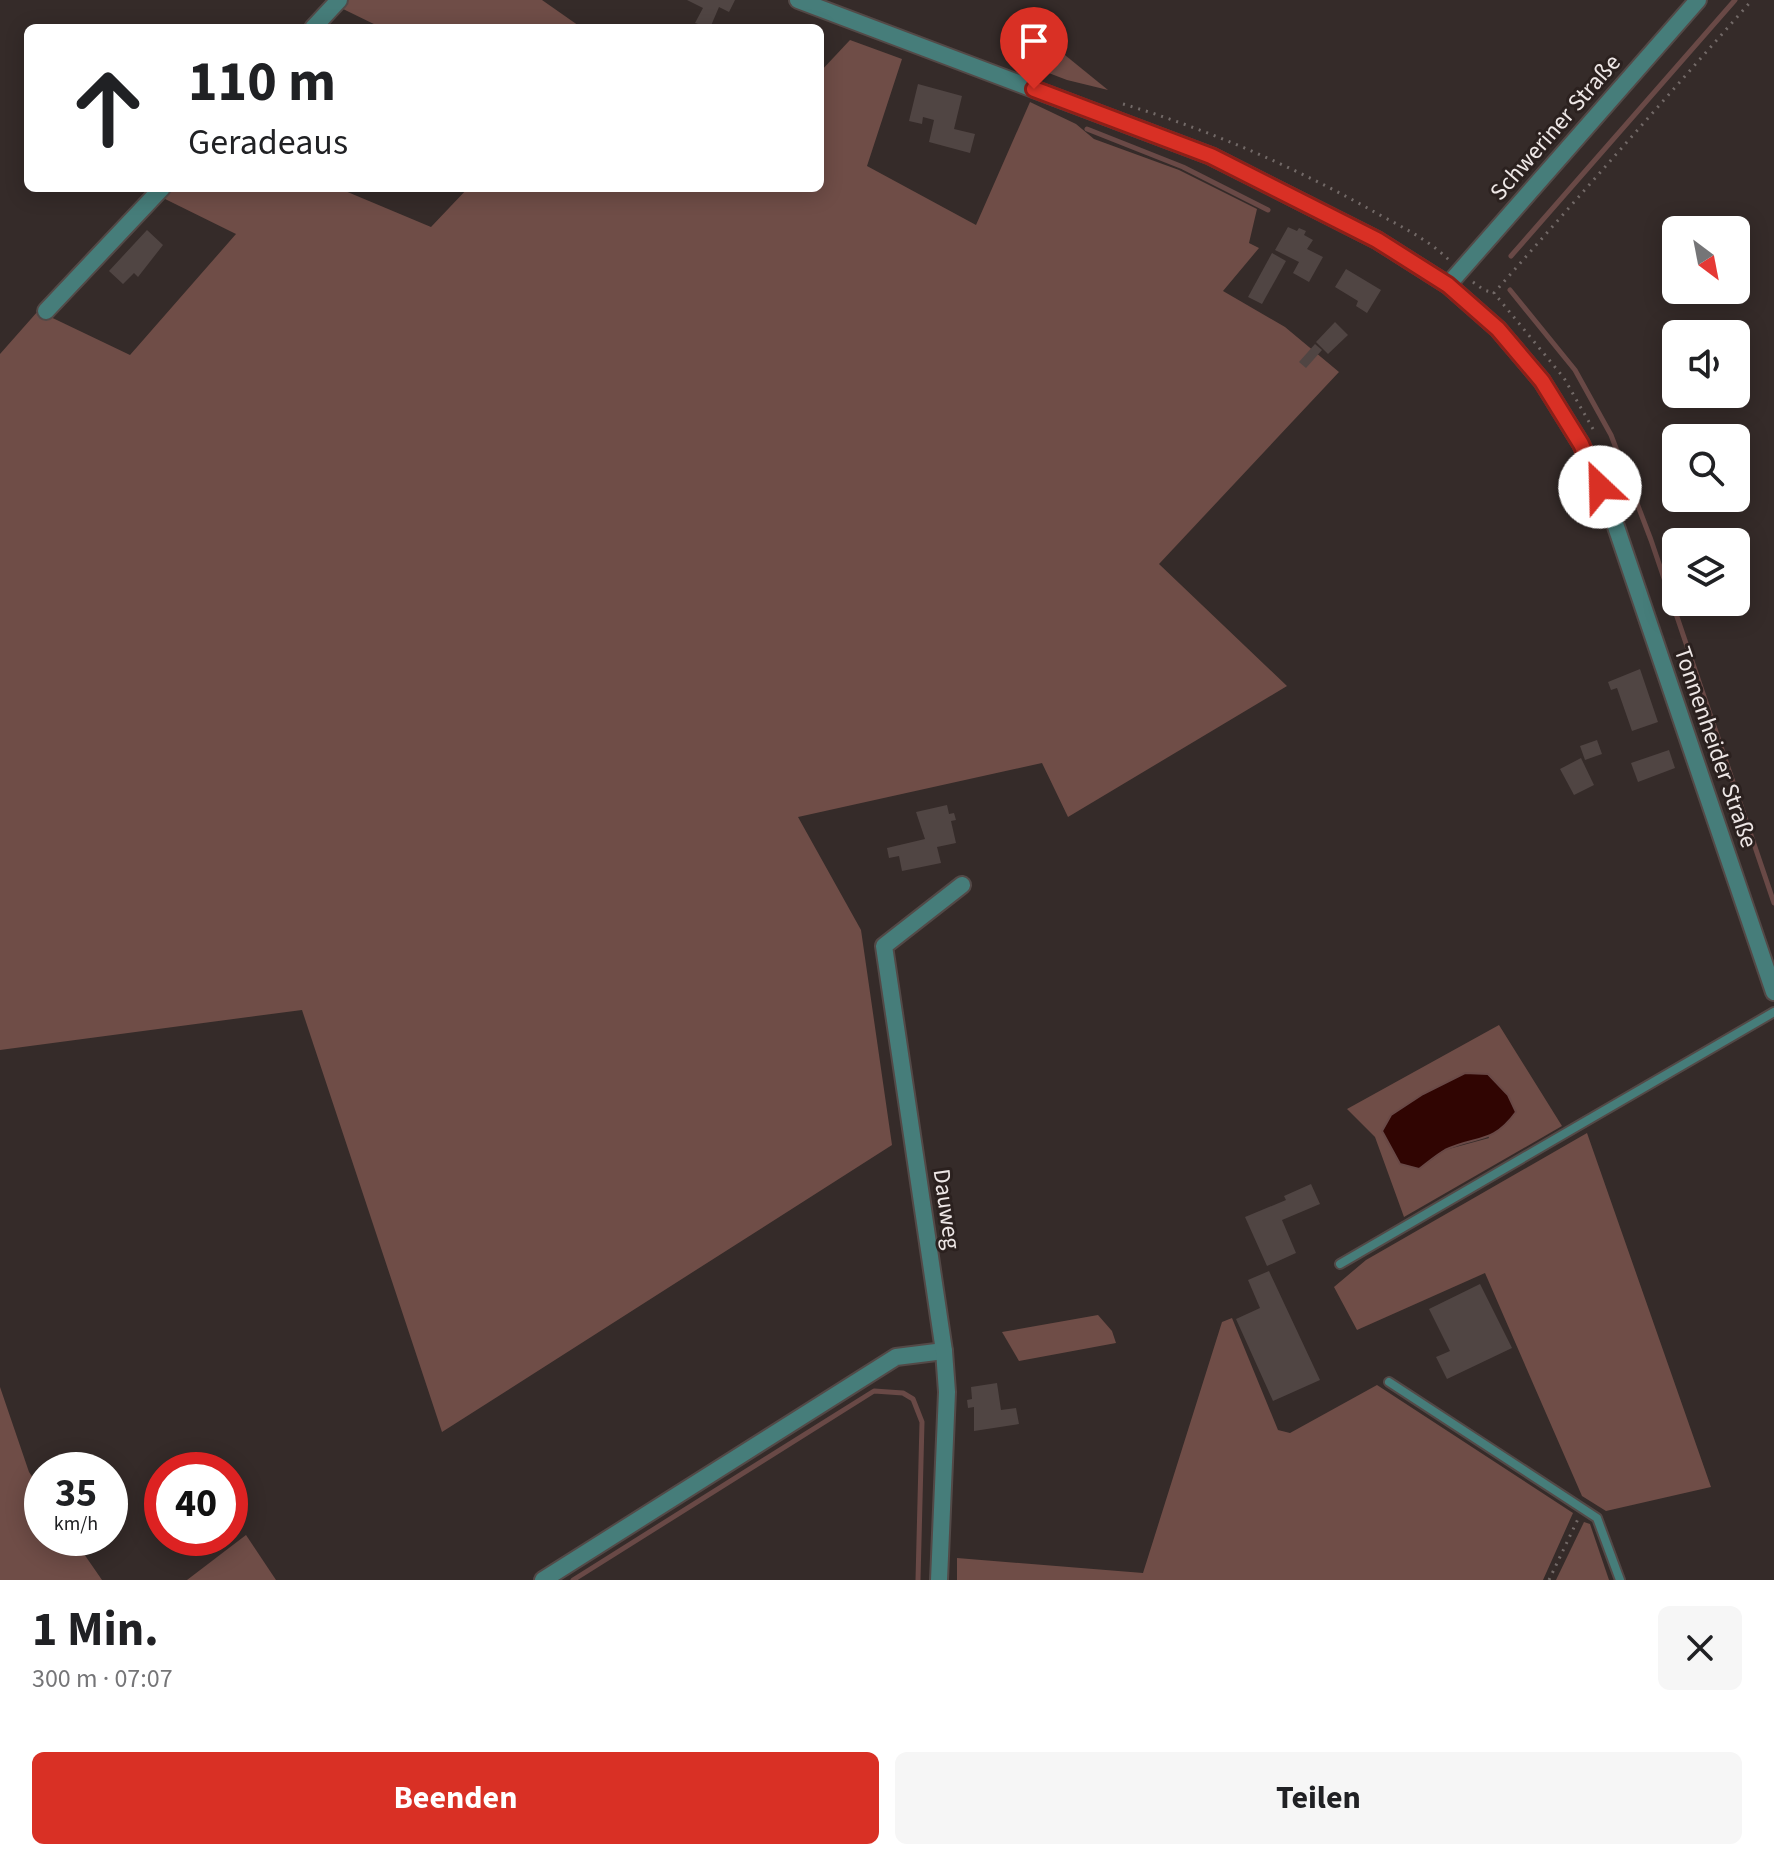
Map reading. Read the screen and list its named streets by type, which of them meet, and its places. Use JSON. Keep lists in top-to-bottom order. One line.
{"streets":{"street":["Schweriner Straße","Tonnenheider Straße","Dauweg"]},"crossings":[["Schweriner Straße","Tonnenheider Straße"]],"north":"bottom right","page":{"turn":["110 m","Geradeaus"],"speed":"35 km/h","limit":"40","heading":["1 Min.","300 m · 07:07"],"buttons":["Beenden","Teilen"]}}
